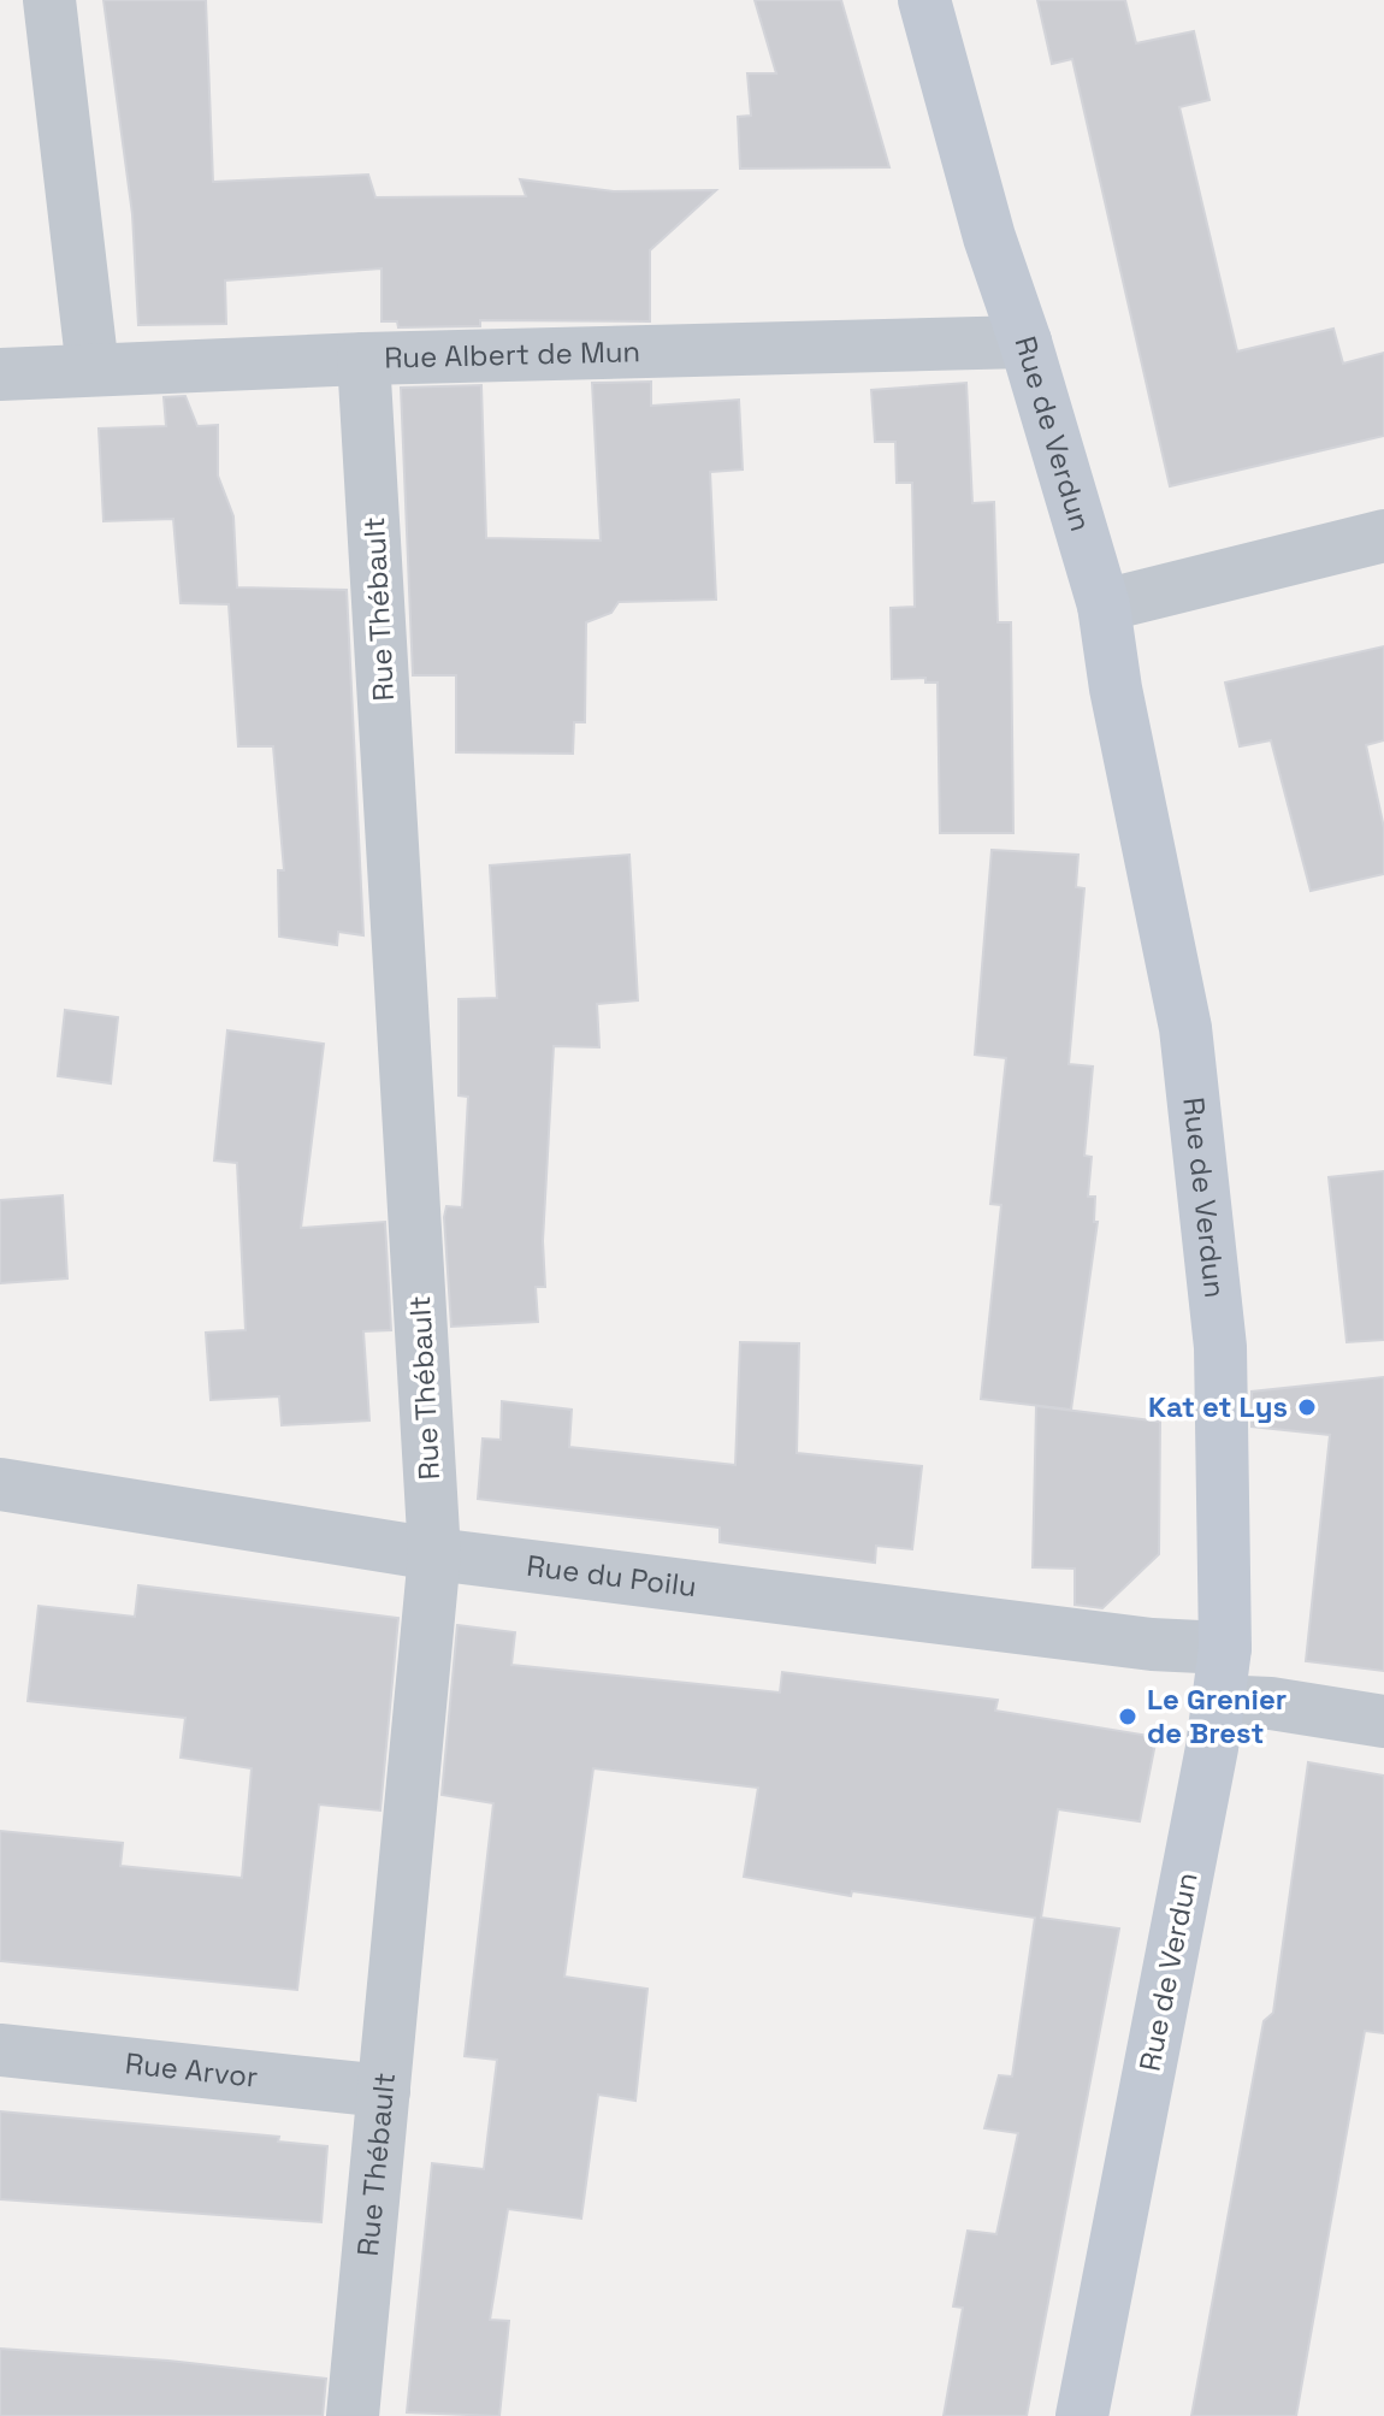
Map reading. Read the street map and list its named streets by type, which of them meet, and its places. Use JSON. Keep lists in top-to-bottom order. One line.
{"streets":{"street":["Rue Albert de Mun","Rue de Verdun","Rue Thébault","Rue du Poilu","Rue Arvor"]},"crossings":[["Rue Albert de Mun","Rue de Verdun"],["Rue Albert de Mun","Rue Thébault"],["Rue de Verdun","Rue du Poilu"],["Rue Thébault","Rue du Poilu"],["Rue Thébault","Rue Arvor"]],"places":["Kat et Lys","Le Grenier de Brest"]}
